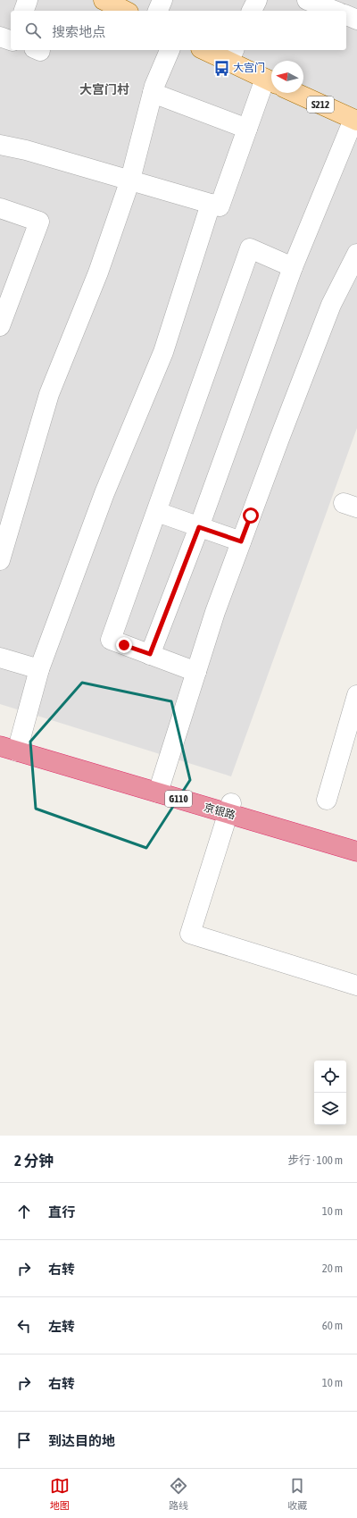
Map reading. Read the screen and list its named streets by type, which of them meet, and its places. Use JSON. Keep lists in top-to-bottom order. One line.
{"streets":{"highway":["G110","京银路"],"main road":["S212"]},"districts":["大宫门村"],"places":{"bus stop":["大宫门"]},"north":"left","page":{"search":"搜索地点","heading":["2 分钟","步行 · 100 m"],"list":[["直行","10 m"],["右转","20 m"],["左转","60 m"],["右转","10 m"],"到达目的地"],"nav":["地图","路线","收藏"]}}
